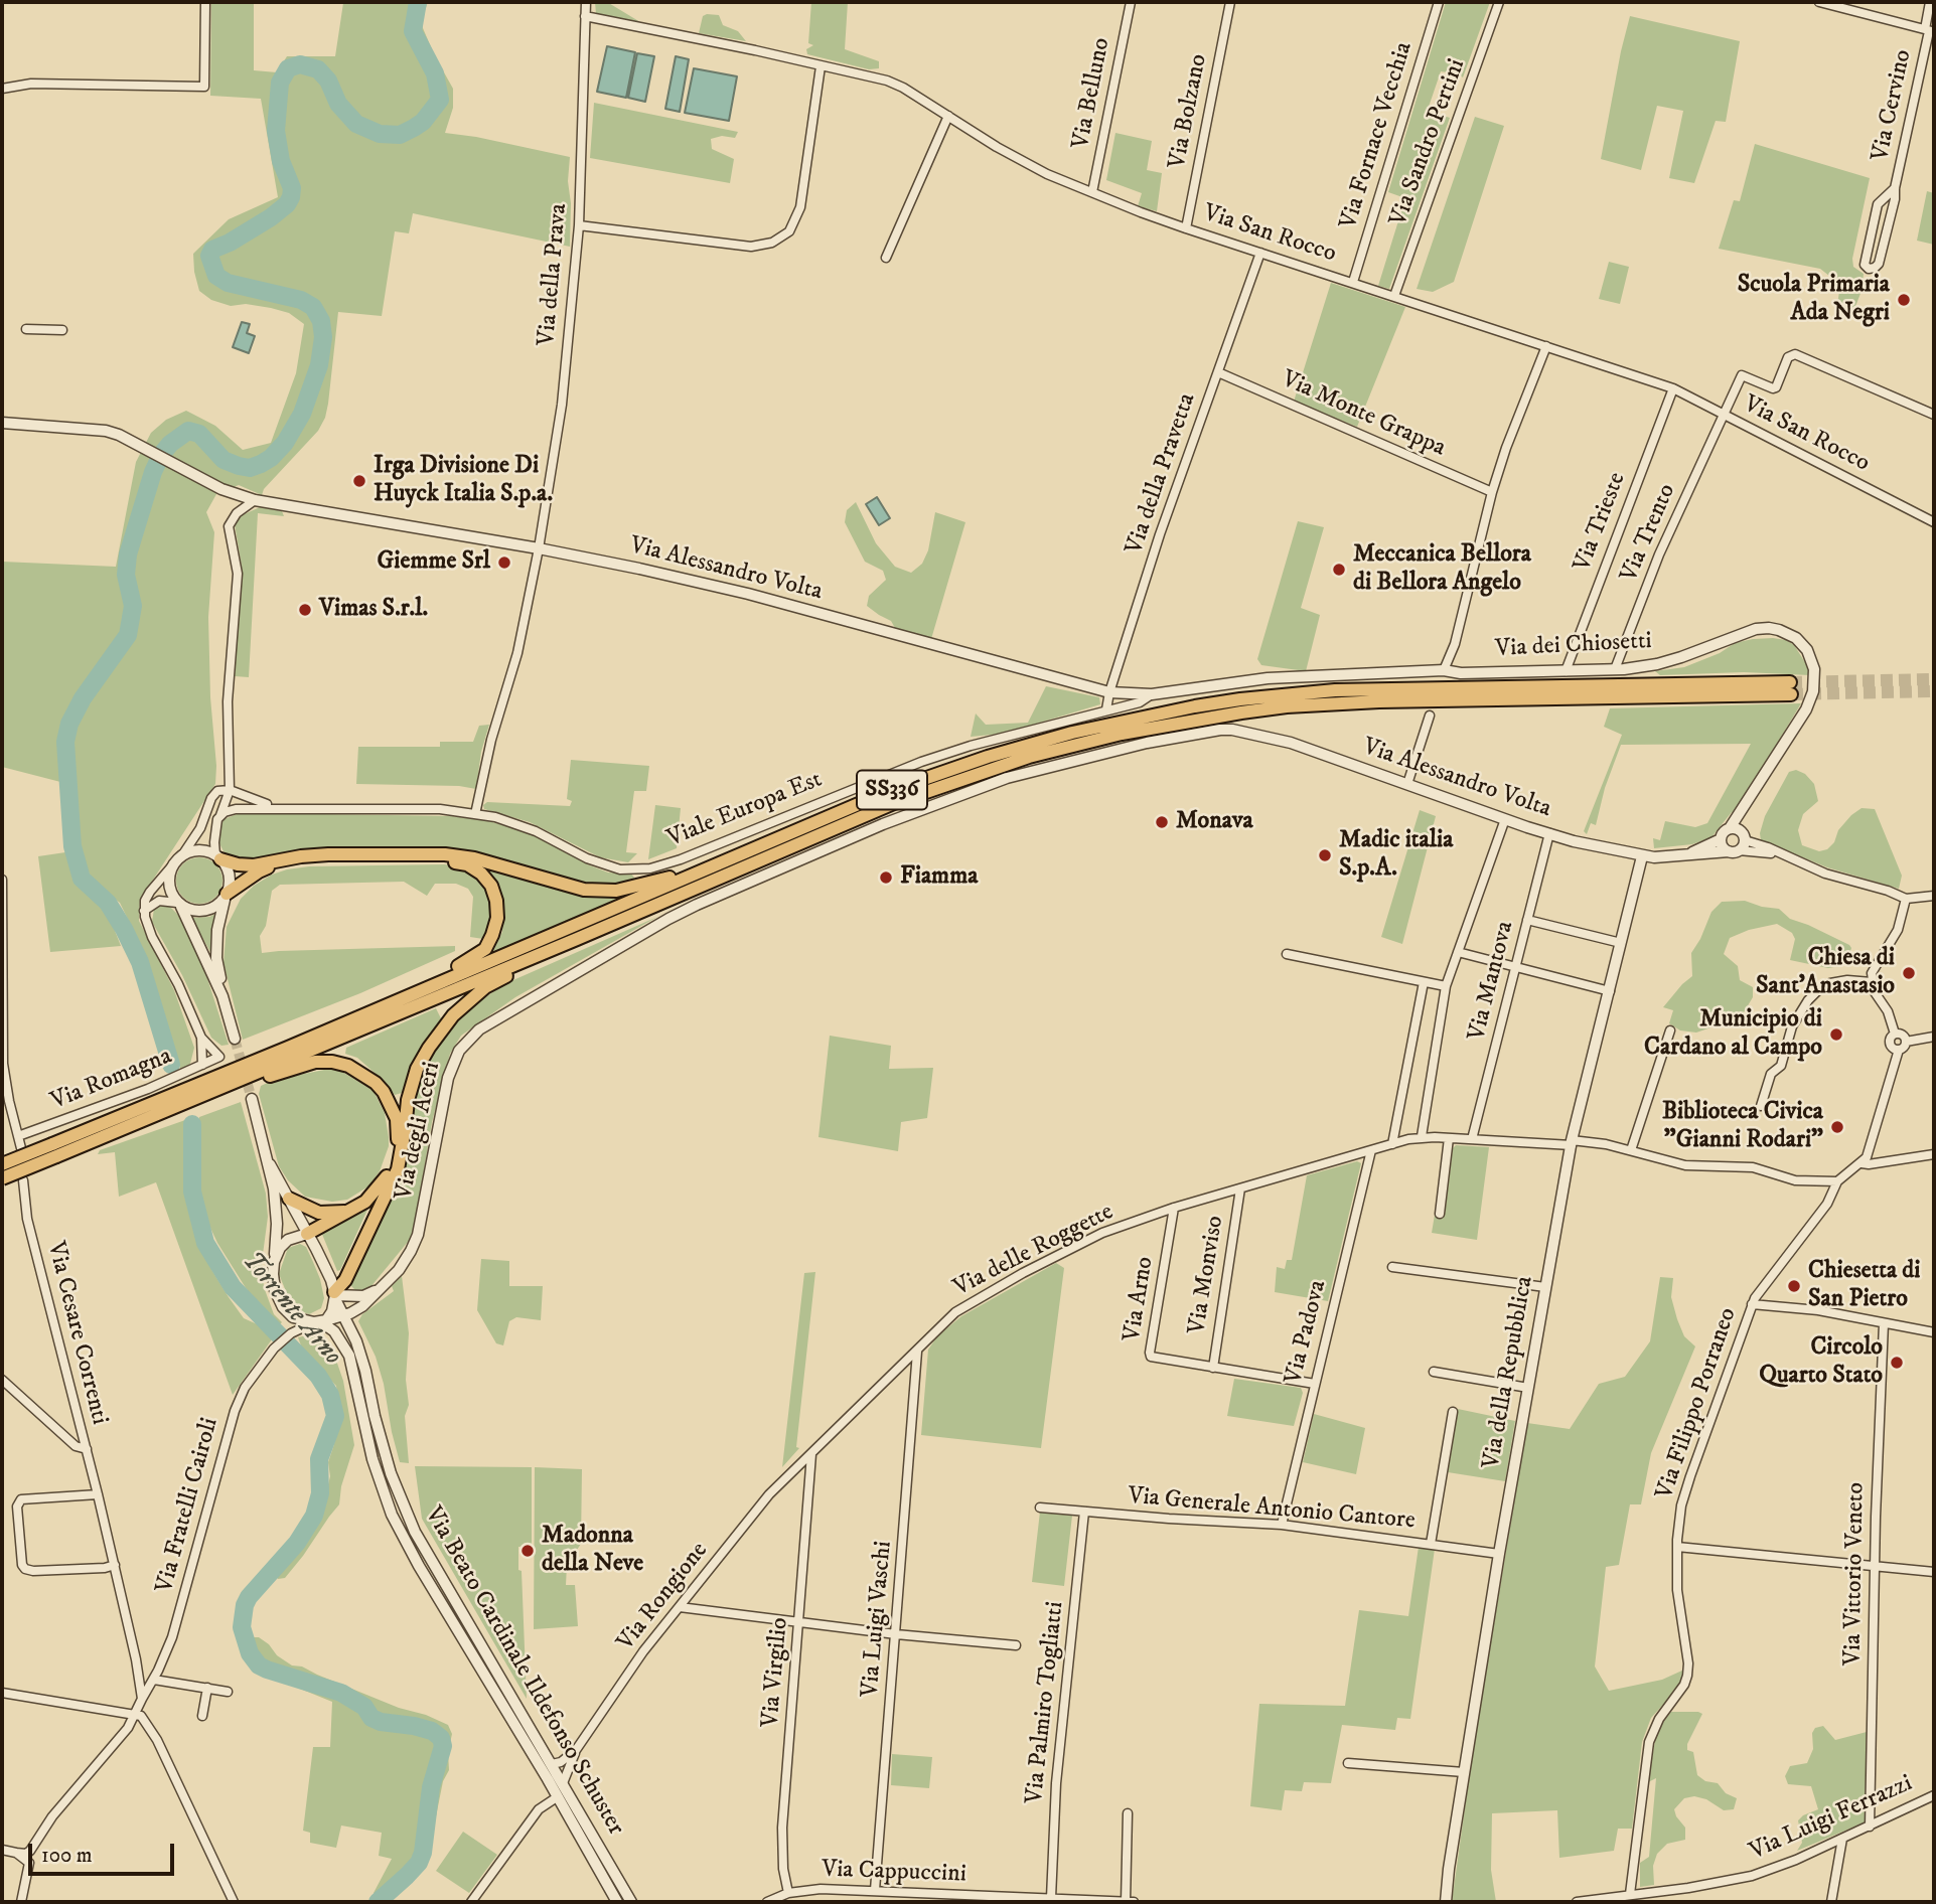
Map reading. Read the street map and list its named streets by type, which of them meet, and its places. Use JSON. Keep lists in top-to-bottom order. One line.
{"streets":{"highway":["SS336"],"street":["Via Belluno","Via Cervino","Via Bolzano","Via Fornace Vecchia","Via Sandro Pertini","Via San Rocco","Via della Prava","Via Monte Grappa","Via della Pravetta","Via Trieste","Via Trento","Via Alessandro Volta","Via dei Chiosetti","Viale Europa Est","Via Mantova","Via Romagna","Via degli Aceri","Via delle Roggette","Via Monviso","Via Arno","Via Padova","Via Cesare Correnti","Via della Repubblica","Via Filippo Porraneo","Via Fratelli Cairoli","Via Generale Antonio Cantore","Via Vittorio Veneto","Via Rongione","Via Luigi Vaschi","Via Beato Cardinale Ildefonso Schuster","Via Virgilio","Via Palmiro Togliatti","Via Luigi Ferrazzi","Via Cappuccini"]},"crossings":[["Via Belluno","Via San Rocco"],["Via Bolzano","Via San Rocco"],["Via Fornace Vecchia","Via San Rocco"],["Via Sandro Pertini","Via San Rocco"],["Via San Rocco","Via della Prava"],["Via San Rocco","Via della Pravetta"],["Via San Rocco","Via Trieste"],["Via San Rocco","Via Trento"],["Via San Rocco","Via dei Chiosetti"],["Via della Prava","Via Alessandro Volta"],["Via Monte Grappa","Via della Pravetta"],["Via Monte Grappa","Via dei Chiosetti"],["Via della Pravetta","Via Alessandro Volta"],["Via della Pravetta","Viale Europa Est"],["Via Trieste","Via dei Chiosetti"],["Via Trento","Via dei Chiosetti"],["Via Alessandro Volta","Via dei Chiosetti"],["Via Alessandro Volta","Viale Europa Est"],["Via Alessandro Volta","Via Mantova"],["Via Alessandro Volta","Via degli Aceri"],["Via Alessandro Volta","Via della Repubblica"],["Via Mantova","Via delle Roggette"],["Via delle Roggette","Via Monviso"],["Via delle Roggette","Via Arno"],["Via delle Roggette","Via Padova"],["Via delle Roggette","Via della Repubblica"],["Via delle Roggette","Via Filippo Porraneo"],["Via delle Roggette","Via Rongione"],["Via delle Roggette","Via Luigi Vaschi"],["Via delle Roggette","Via Virgilio"],["Via Monviso","Via Arno"],["Via Arno","Via Padova"],["Via Padova","Via Generale Antonio Cantore"],["Via Cesare Correnti","Via Fratelli Cairoli"],["Via della Repubblica","Via Generale Antonio Cantore"],["Via Filippo Porraneo","Via Luigi Ferrazzi"],["Via Fratelli Cairoli","Via Beato Cardinale Ildefonso Schuster"],["Via Generale Antonio Cantore","Via Palmiro Togliatti"],["Via Vittorio Veneto","Via Luigi Ferrazzi"],["Via Rongione","Via Beato Cardinale Ildefonso Schuster"],["Via Luigi Vaschi","Via Cappuccini"],["Via Virgilio","Via Cappuccini"],["Via Palmiro Togliatti","Via Cappuccini"]],"water":["Torrente Arno"],"places":["Scuola Primaria Ada Negri","Irga Divisione Di Huyck Italia S.p.a.","Giemme Srl","Meccanica Bellora di Bellora Angelo","Vimas S.r.l.","Monava","Madic italia S.p.A.","Fiamma","Chiesa di Sant'Anastasio","Municipio di Cardano al Campo","Biblioteca Civica \"Gianni Rodari\"","Chiesetta di San Pietro","Circolo Quarto Stato","Madonna della Neve"],"scale_bar":"100 m"}
